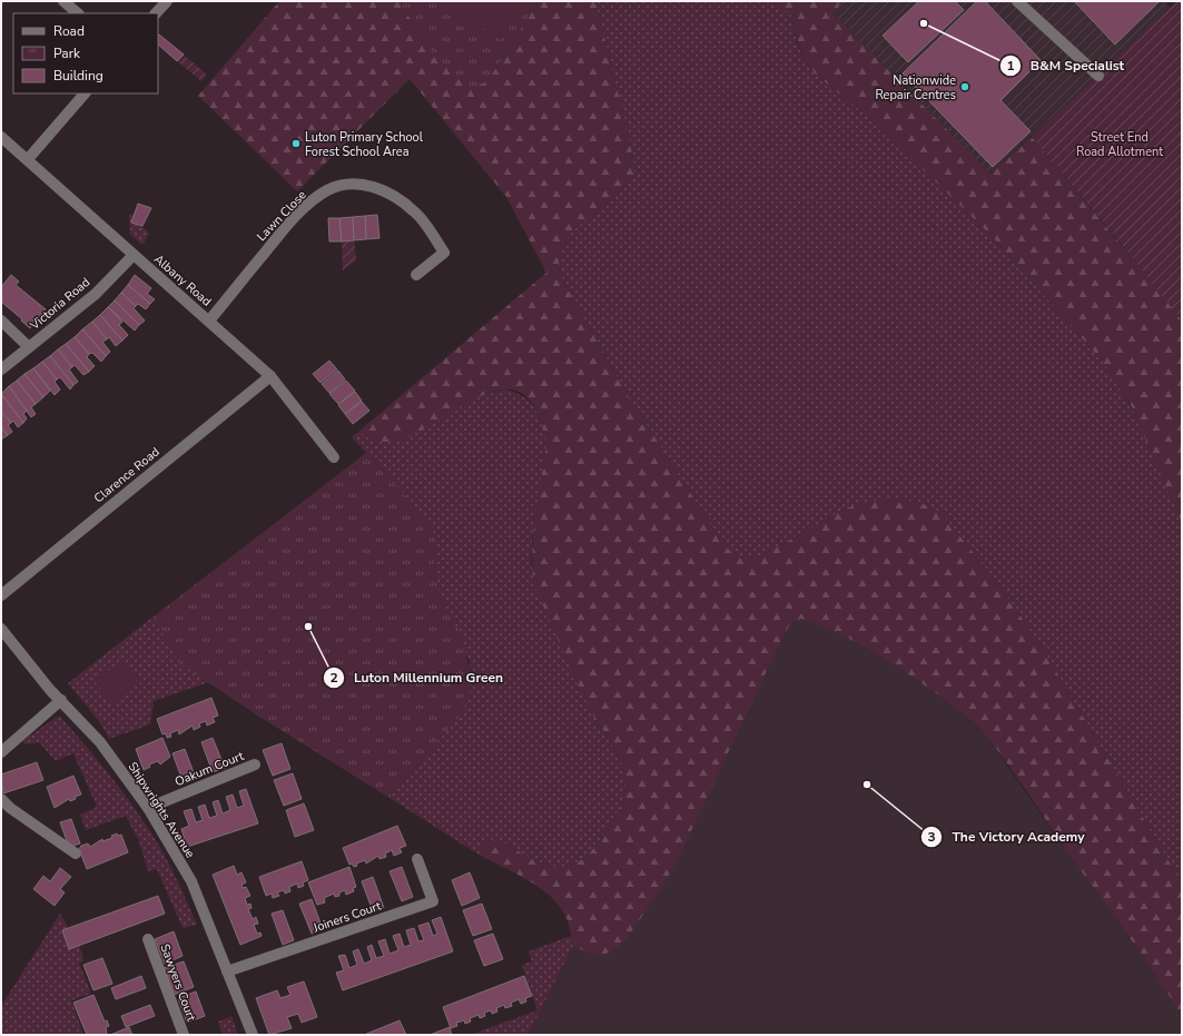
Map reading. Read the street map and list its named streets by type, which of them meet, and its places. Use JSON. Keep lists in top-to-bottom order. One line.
{"streets":{"street":["Lawn Close","Albany Road","Victoria Road","Clarence Road","Oakum Court","Shipwrights Avenue","Joiners Court","Sawyers Court"]},"crossings":[["Lawn Close","Albany Road"],["Albany Road","Victoria Road"],["Albany Road","Clarence Road"],["Oakum Court","Shipwrights Avenue"],["Shipwrights Avenue","Joiners Court"]],"parks":["Street End Road Allotment"],"places":["B&M Specialist","Nationwide Repair Centres","Luton Primary School Forest School Area","Luton Millennium Green","The Victory Academy"],"legend":["Road","Park","Building"]}
